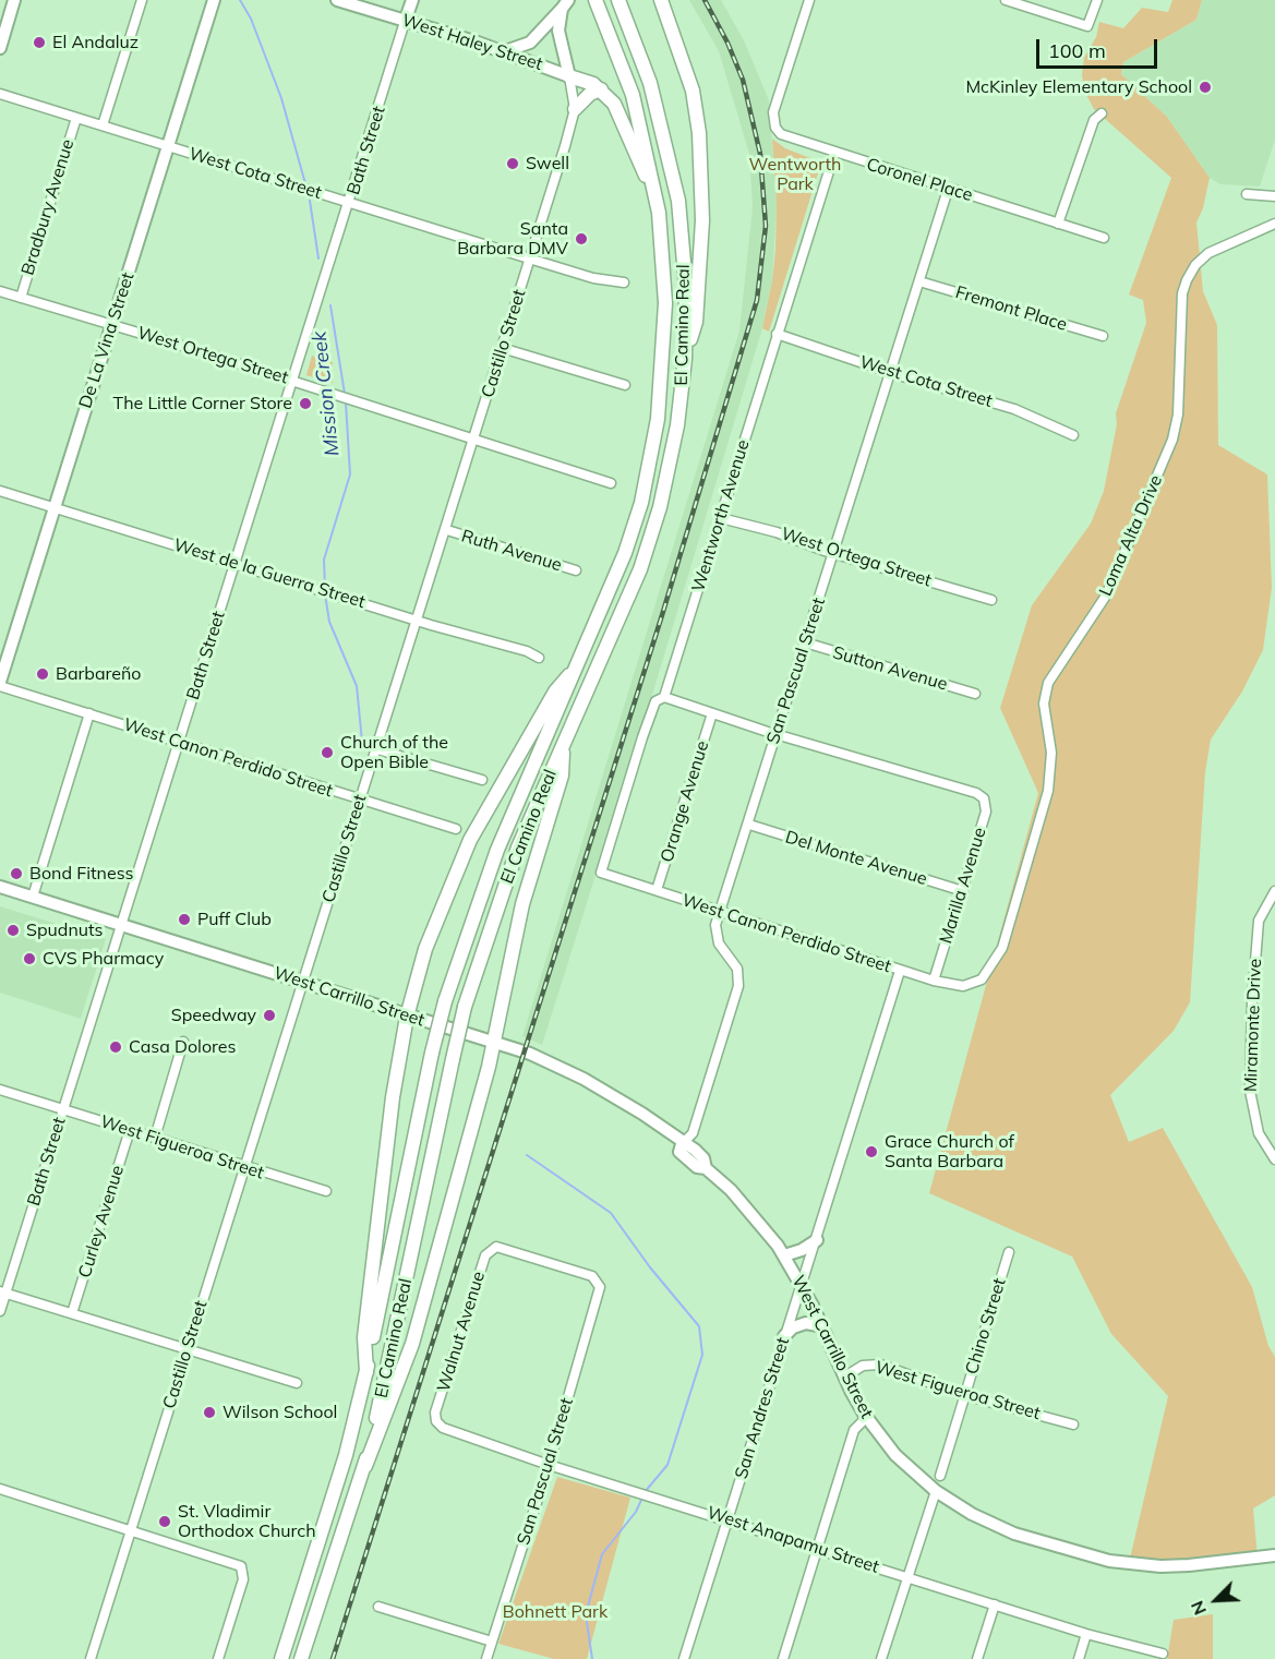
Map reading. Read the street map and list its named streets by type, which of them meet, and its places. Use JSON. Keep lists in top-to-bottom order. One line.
{"streets":{"highway":["El Camino Real"],"main road":["West Haley Street","Bath Street","De La Vina Street","Castillo Street","West Carrillo Street"],"street":["West Cota Street","Coronel Place","Bradbury Avenue","Fremont Place","West Ortega Street","Wentworth Avenue","Loma Alta Drive","Ruth Avenue","West de la Guerra Street","Sutton Avenue","San Pascual Street","West Canon Perdido Street","Orange Avenue","Del Monte Avenue","Marilla Avenue","Miramonte Drive","West Figueroa Street","Curley Avenue","Chino Street","Walnut Avenue","San Andres Street","West Anapamu Street"]},"crossings":[["West Haley Street","Bath Street"],["West Haley Street","Castillo Street"],["Bath Street","West Cota Street"],["Bath Street","West Ortega Street"],["Bath Street","West de la Guerra Street"],["Bath Street","West Canon Perdido Street"],["Bath Street","West Carrillo Street"],["Bath Street","West Figueroa Street"],["West Cota Street","Bradbury Avenue"],["West Cota Street","De La Vina Street"],["West Cota Street","Castillo Street"],["West Cota Street","Wentworth Avenue"],["West Cota Street","San Pascual Street"],["Coronel Place","Wentworth Avenue"],["Coronel Place","San Pascual Street"],["Bradbury Avenue","West Ortega Street"],["Fremont Place","San Pascual Street"],["De La Vina Street","West Ortega Street"],["De La Vina Street","West de la Guerra Street"],["Castillo Street","West Ortega Street"],["Castillo Street","Ruth Avenue"],["Castillo Street","West de la Guerra Street"],["Castillo Street","West Canon Perdido Street"],["Castillo Street","West Carrillo Street"],["Castillo Street","West Figueroa Street"],["West Ortega Street","Wentworth Avenue"],["West Ortega Street","San Pascual Street"],["Wentworth Avenue","West Canon Perdido Street"],["Loma Alta Drive","West Canon Perdido Street"],["Sutton Avenue","San Pascual Street"],["San Pascual Street","West Canon Perdido Street"],["San Pascual Street","Del Monte Avenue"],["San Pascual Street","Marilla Avenue"],["San Pascual Street","West Carrillo Street"],["San Pascual Street","Walnut Avenue"],["San Pascual Street","West Anapamu Street"],["West Canon Perdido Street","Orange Avenue"],["West Canon Perdido Street","Marilla Avenue"],["West Canon Perdido Street","San Andres Street"],["Del Monte Avenue","Marilla Avenue"],["West Carrillo Street","West Figueroa Street"],["West Carrillo Street","San Andres Street"],["West Figueroa Street","Curley Avenue"],["West Figueroa Street","Chino Street"],["Walnut Avenue","West Anapamu Street"],["San Andres Street","West Anapamu Street"]],"water":["Mission Creek"],"parks":["Wentworth Park","Bohnett Park"],"places":["El Andaluz","McKinley Elementary School","Swell","Santa Barbara DMV","The Little Corner Store","Barbareño","Church of the Open Bible","Bond Fitness","Puff Club","Spudnuts","CVS Pharmacy","Speedway","Casa Dolores","Grace Church of Santa Barbara","Wilson School","St. Vladimir Orthodox Church"],"scale_bar":"100 m","north":"bottom left"}
